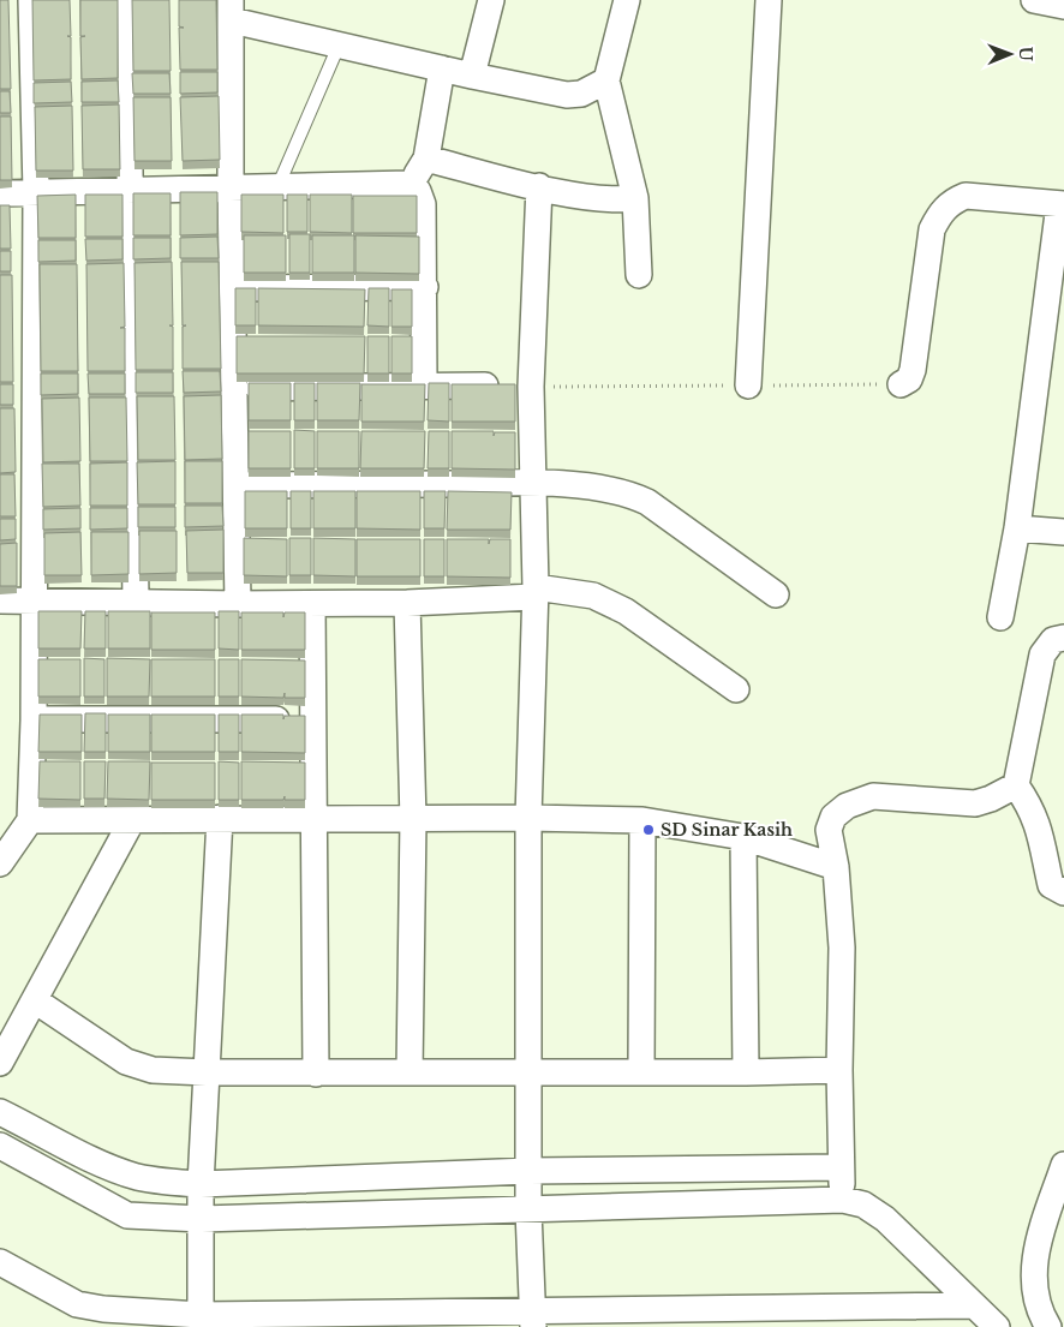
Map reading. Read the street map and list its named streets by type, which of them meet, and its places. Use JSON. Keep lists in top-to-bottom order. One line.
{"places":["SD Sinar Kasih"],"north":"right"}
